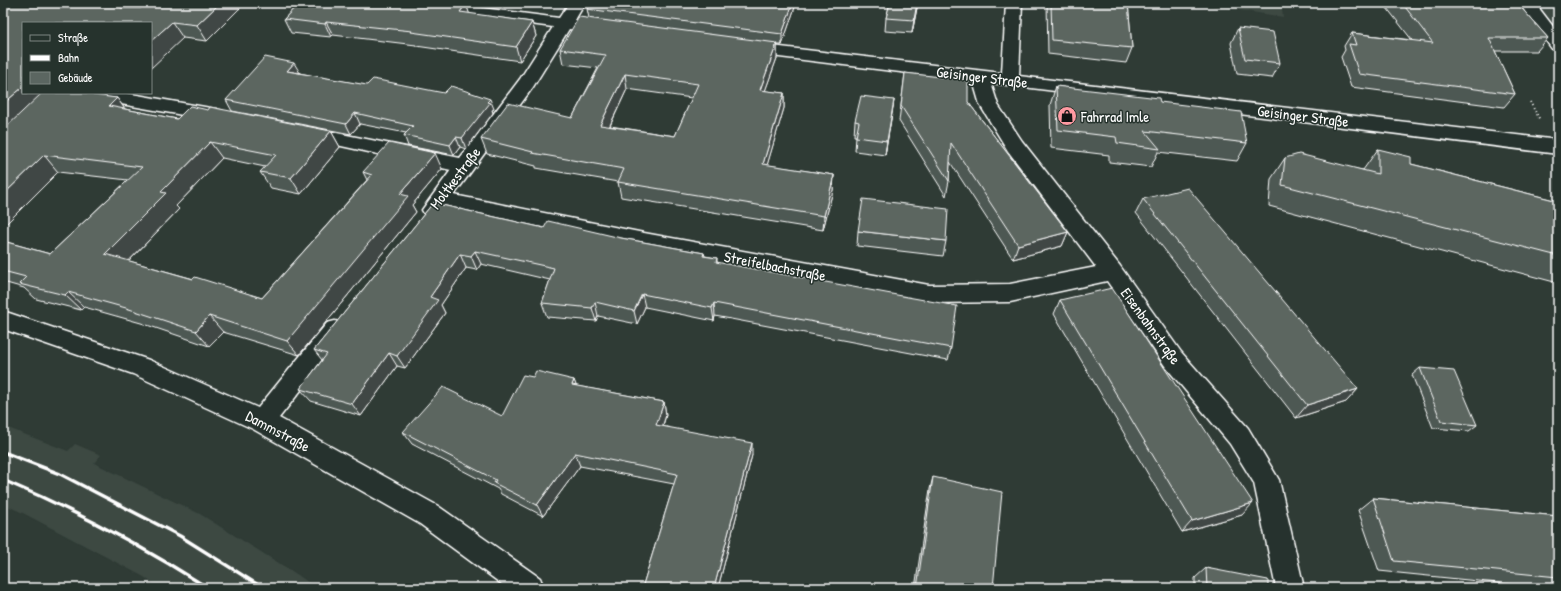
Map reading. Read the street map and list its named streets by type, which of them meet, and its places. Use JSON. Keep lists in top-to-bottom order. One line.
{"streets":{"street":["Geisinger Straße","Moltkestraße","Streifelbachstraße","Eisenbahnstraße","Dammstraße"]},"crossings":[["Geisinger Straße","Eisenbahnstraße"],["Moltkestraße","Streifelbachstraße"],["Streifelbachstraße","Eisenbahnstraße"]],"places":{"shop":["Fahrrad Imle"]},"legend":["Straße","Bahn","Gebäude"]}
